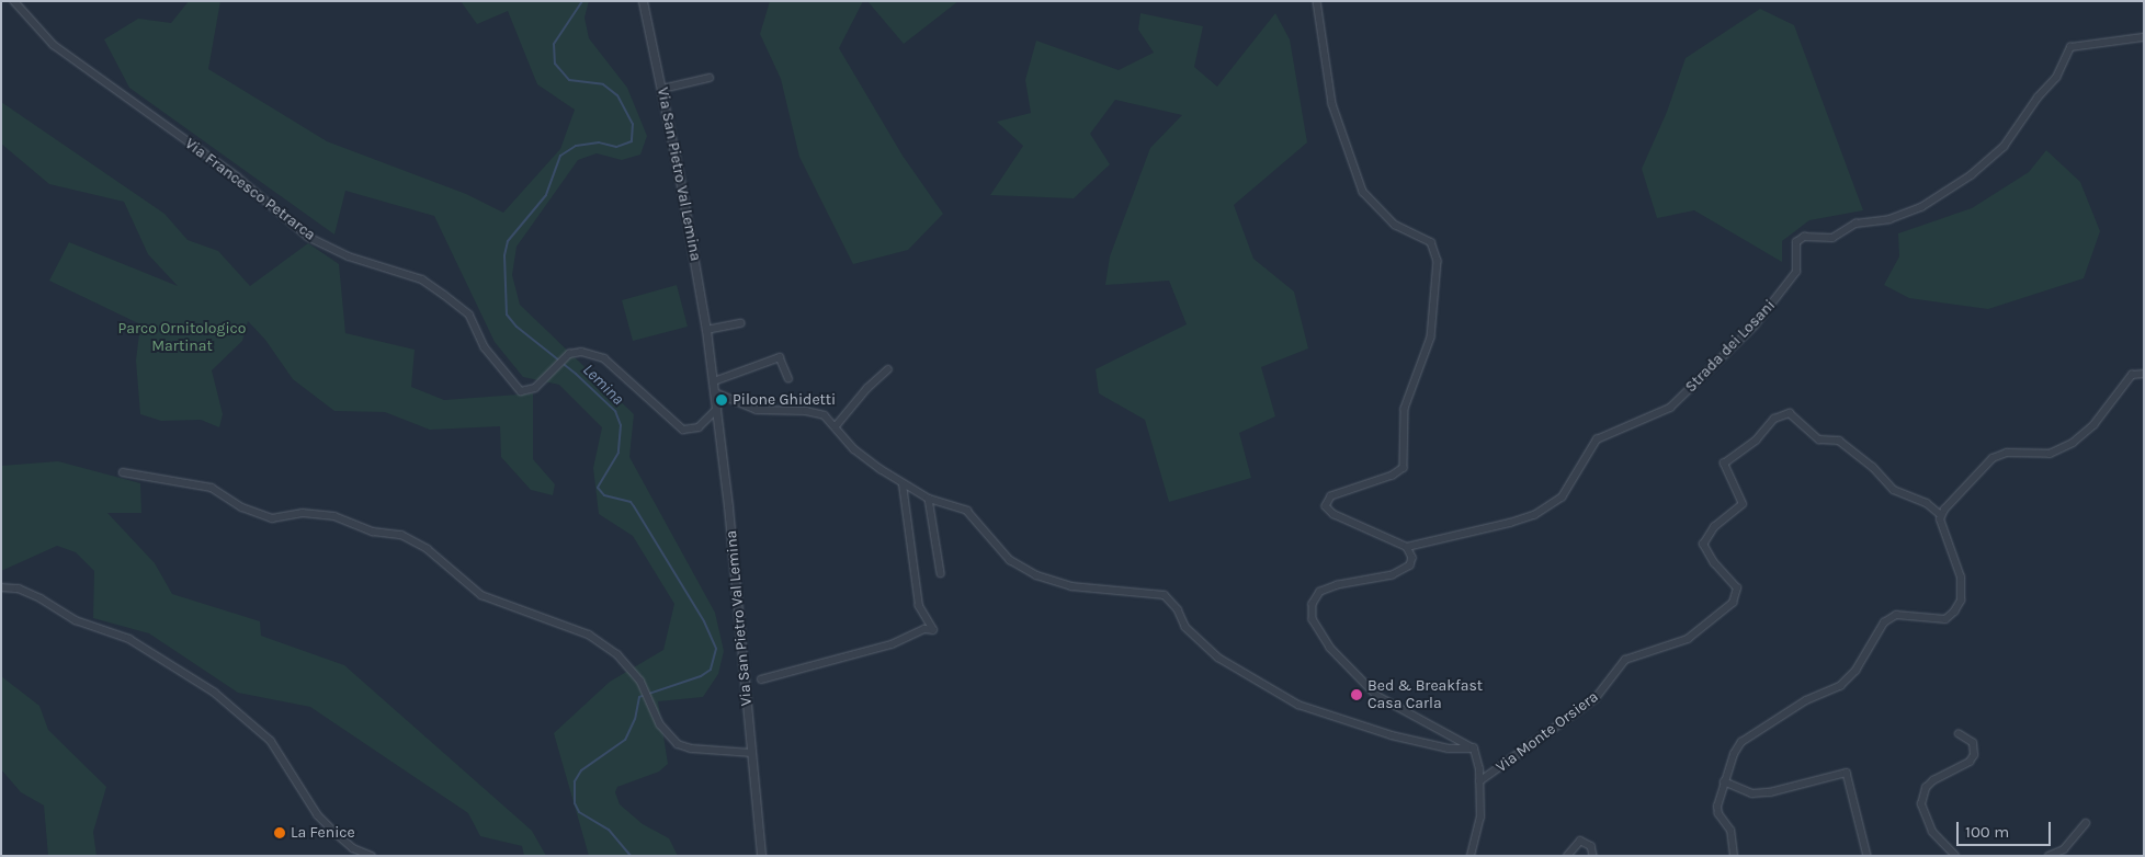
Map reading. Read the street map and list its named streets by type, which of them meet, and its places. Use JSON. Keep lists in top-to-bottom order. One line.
{"streets":{"street":["Via San Pietro Val Lemina","Via Francesco Petrarca","Strada dei Losani","Via Monte Orsiera"]},"crossings":[["Via San Pietro Val Lemina","Via Francesco Petrarca"]],"water":["Lemina"],"parks":["Parco Ornitologico Martinat"],"places":["Pilone Ghidetti","Bed & Breakfast Casa Carla","La Fenice"],"scale_bar":"100 m"}
